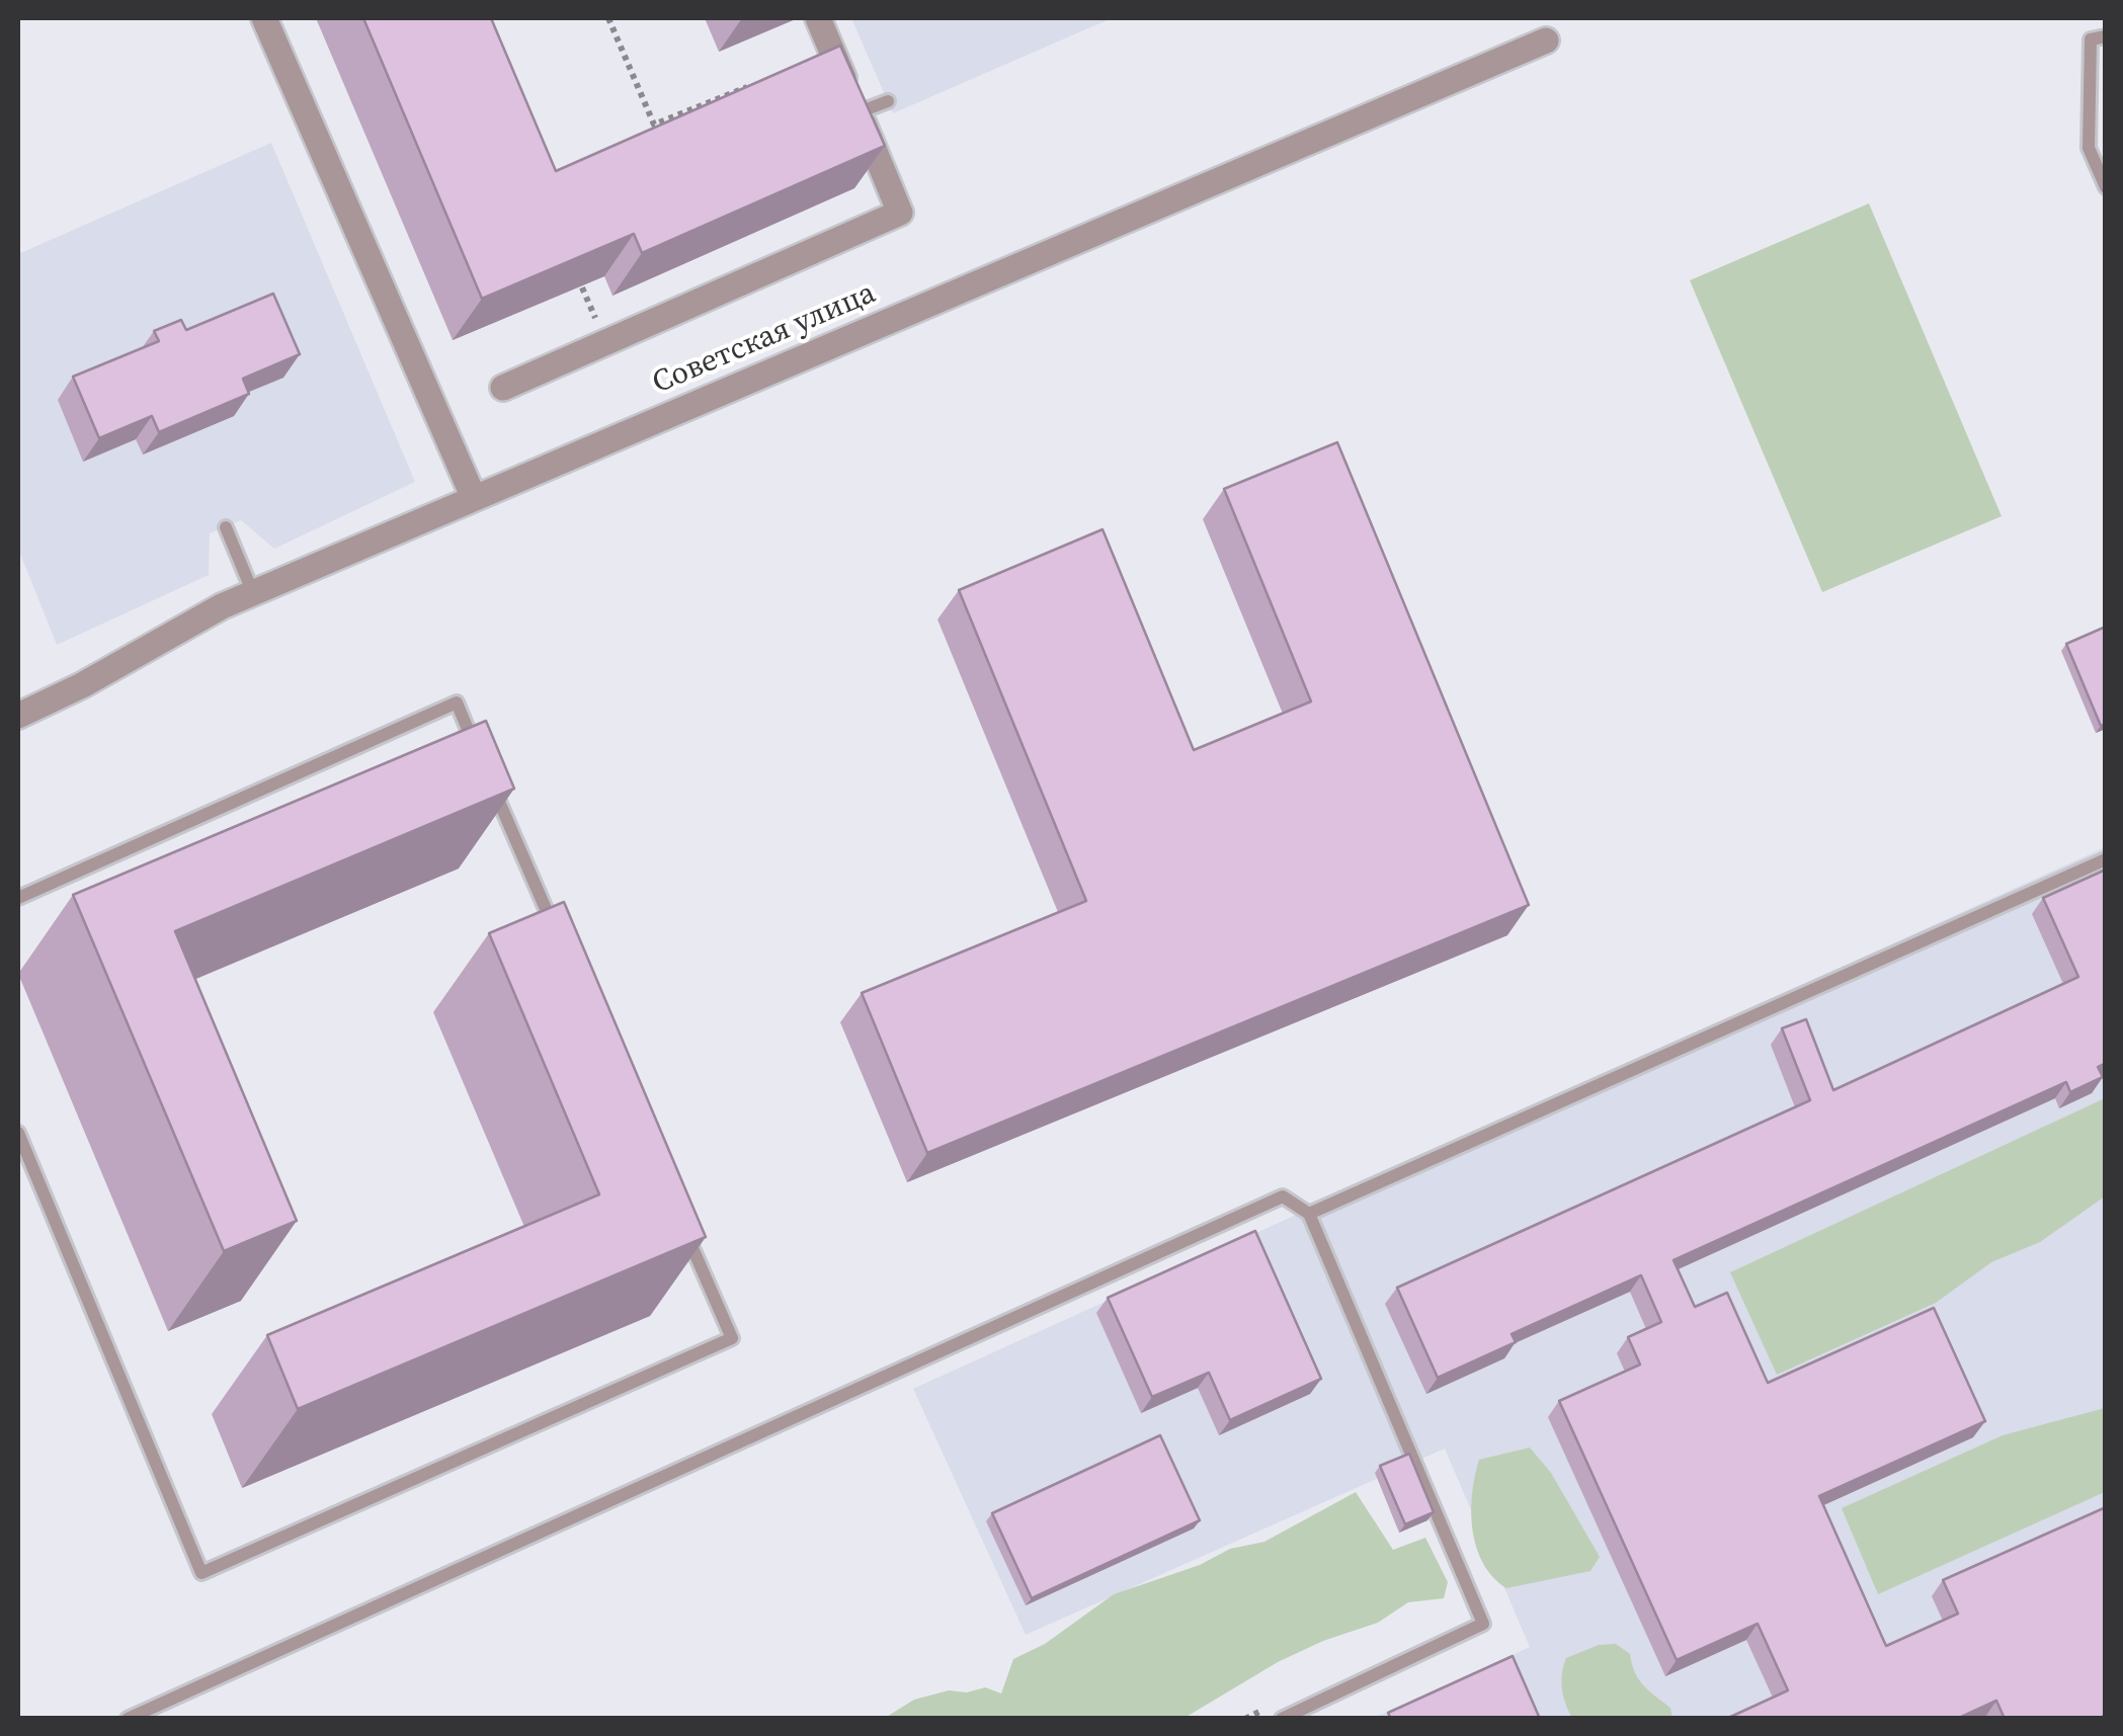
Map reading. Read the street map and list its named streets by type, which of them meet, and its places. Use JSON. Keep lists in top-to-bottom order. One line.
{"streets":{"street":["Советская улица"]}}
